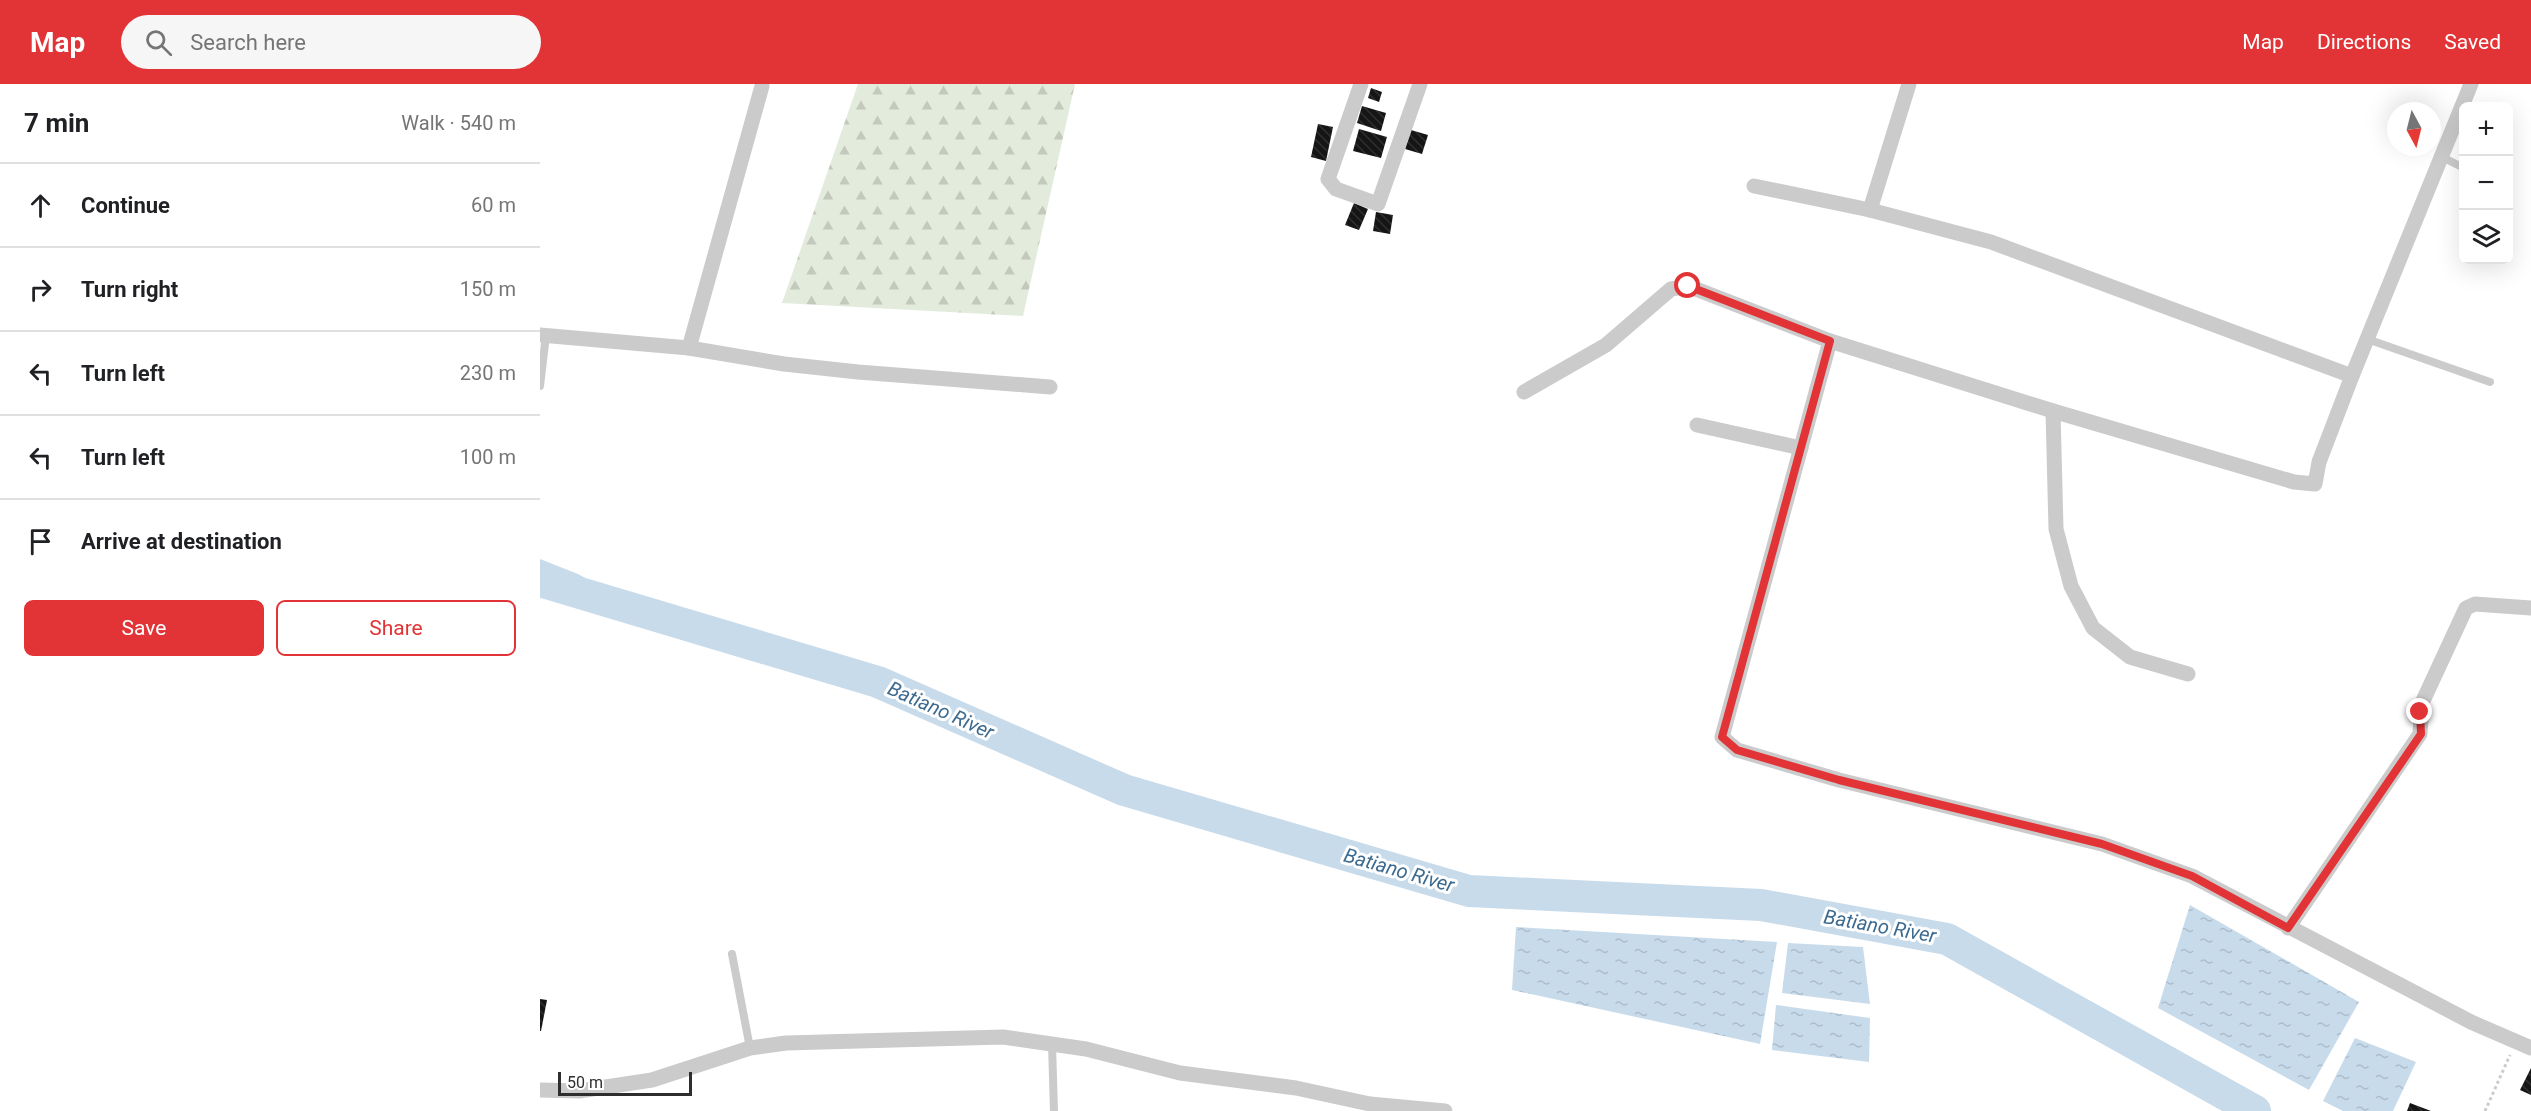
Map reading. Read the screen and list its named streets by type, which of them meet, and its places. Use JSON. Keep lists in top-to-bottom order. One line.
{"water":["Batiano River"],"scale_bar":"50 m","north":"bottom","page":{"header":"Map","search":"Search here","nav":["Map","Directions","Saved"],"heading":["7 min","Walk · 540 m"],"map_buttons":["+","−"],"list":[["Continue","60 m"],["Turn right","150 m"],["Turn left","230 m"],["Turn left","100 m"],"Arrive at destination"],"buttons":["Save","Share"],"scale":"50 m"}}
